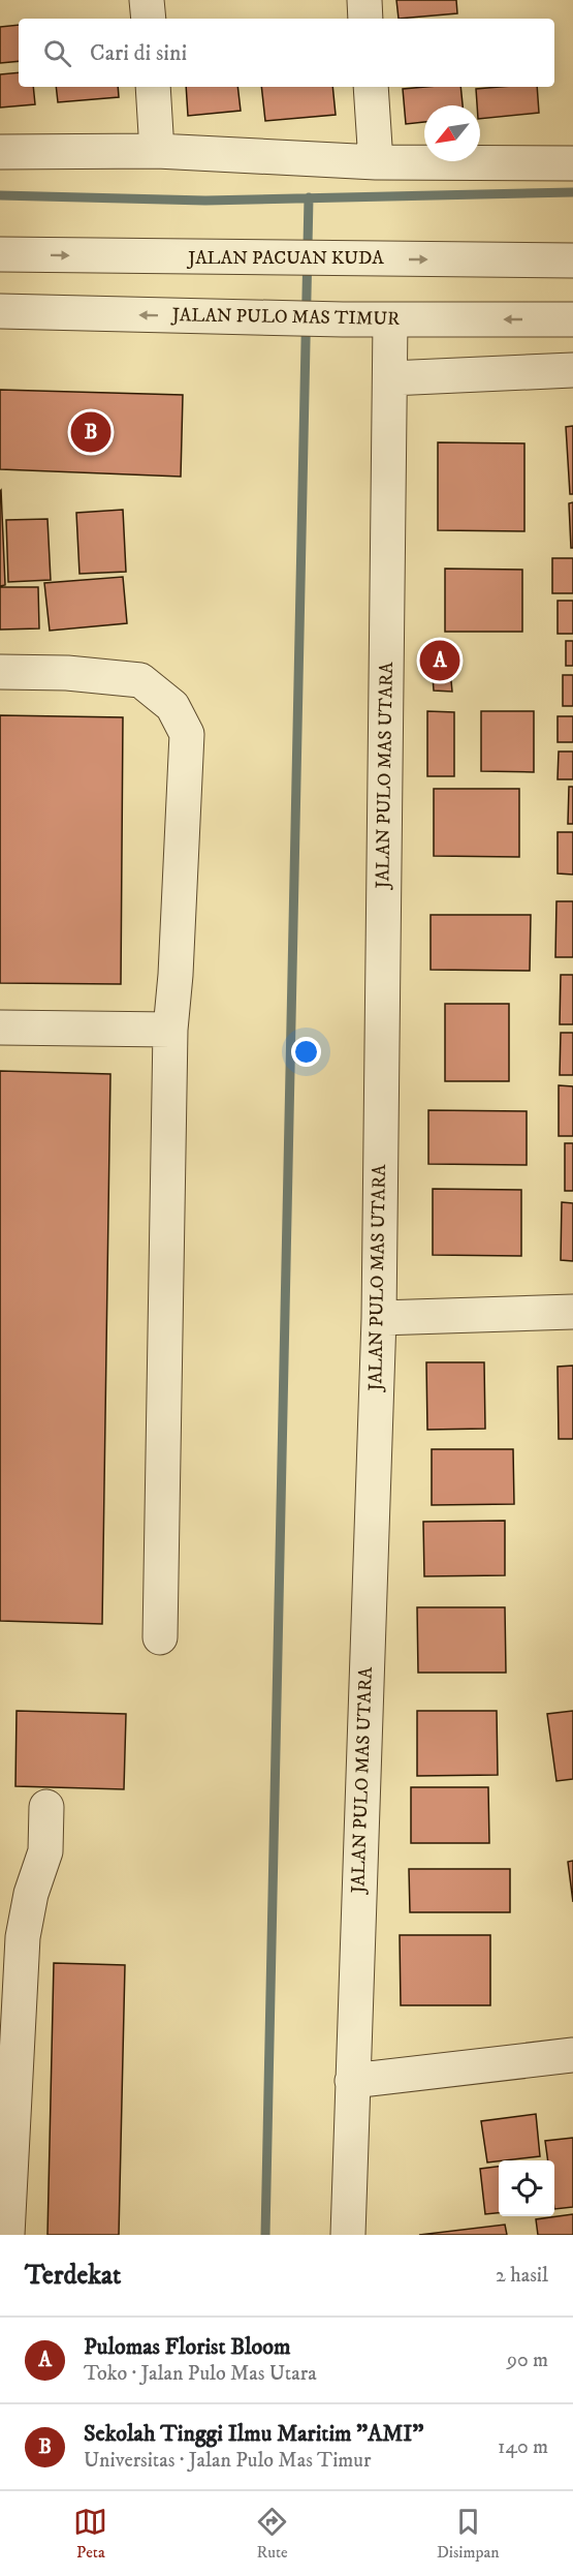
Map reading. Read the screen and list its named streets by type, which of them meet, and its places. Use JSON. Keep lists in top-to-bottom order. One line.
{"streets":{"street":["JALAN PACUAN KUDA","JALAN PULO MAS TIMUR","JALAN PULO MAS UTARA"]},"crossings":[["JALAN PULO MAS TIMUR","JALAN PULO MAS UTARA"]],"north":"bottom left","page":{"search":"Cari di sini","pins":["B","A"],"heading":["Terdekat","2 hasil"],"list":[{"mark":"A","name":"Pulomas Florist Bloom","note":"Toko · Jalan Pulo Mas Utara","value":"90 m"},{"mark":"B","name":"Sekolah Tinggi Ilmu Maritim \"AMI\"","note":"Universitas · Jalan Pulo Mas Timur","value":"140 m"}],"nav":["Peta","Rute","Disimpan"]}}
